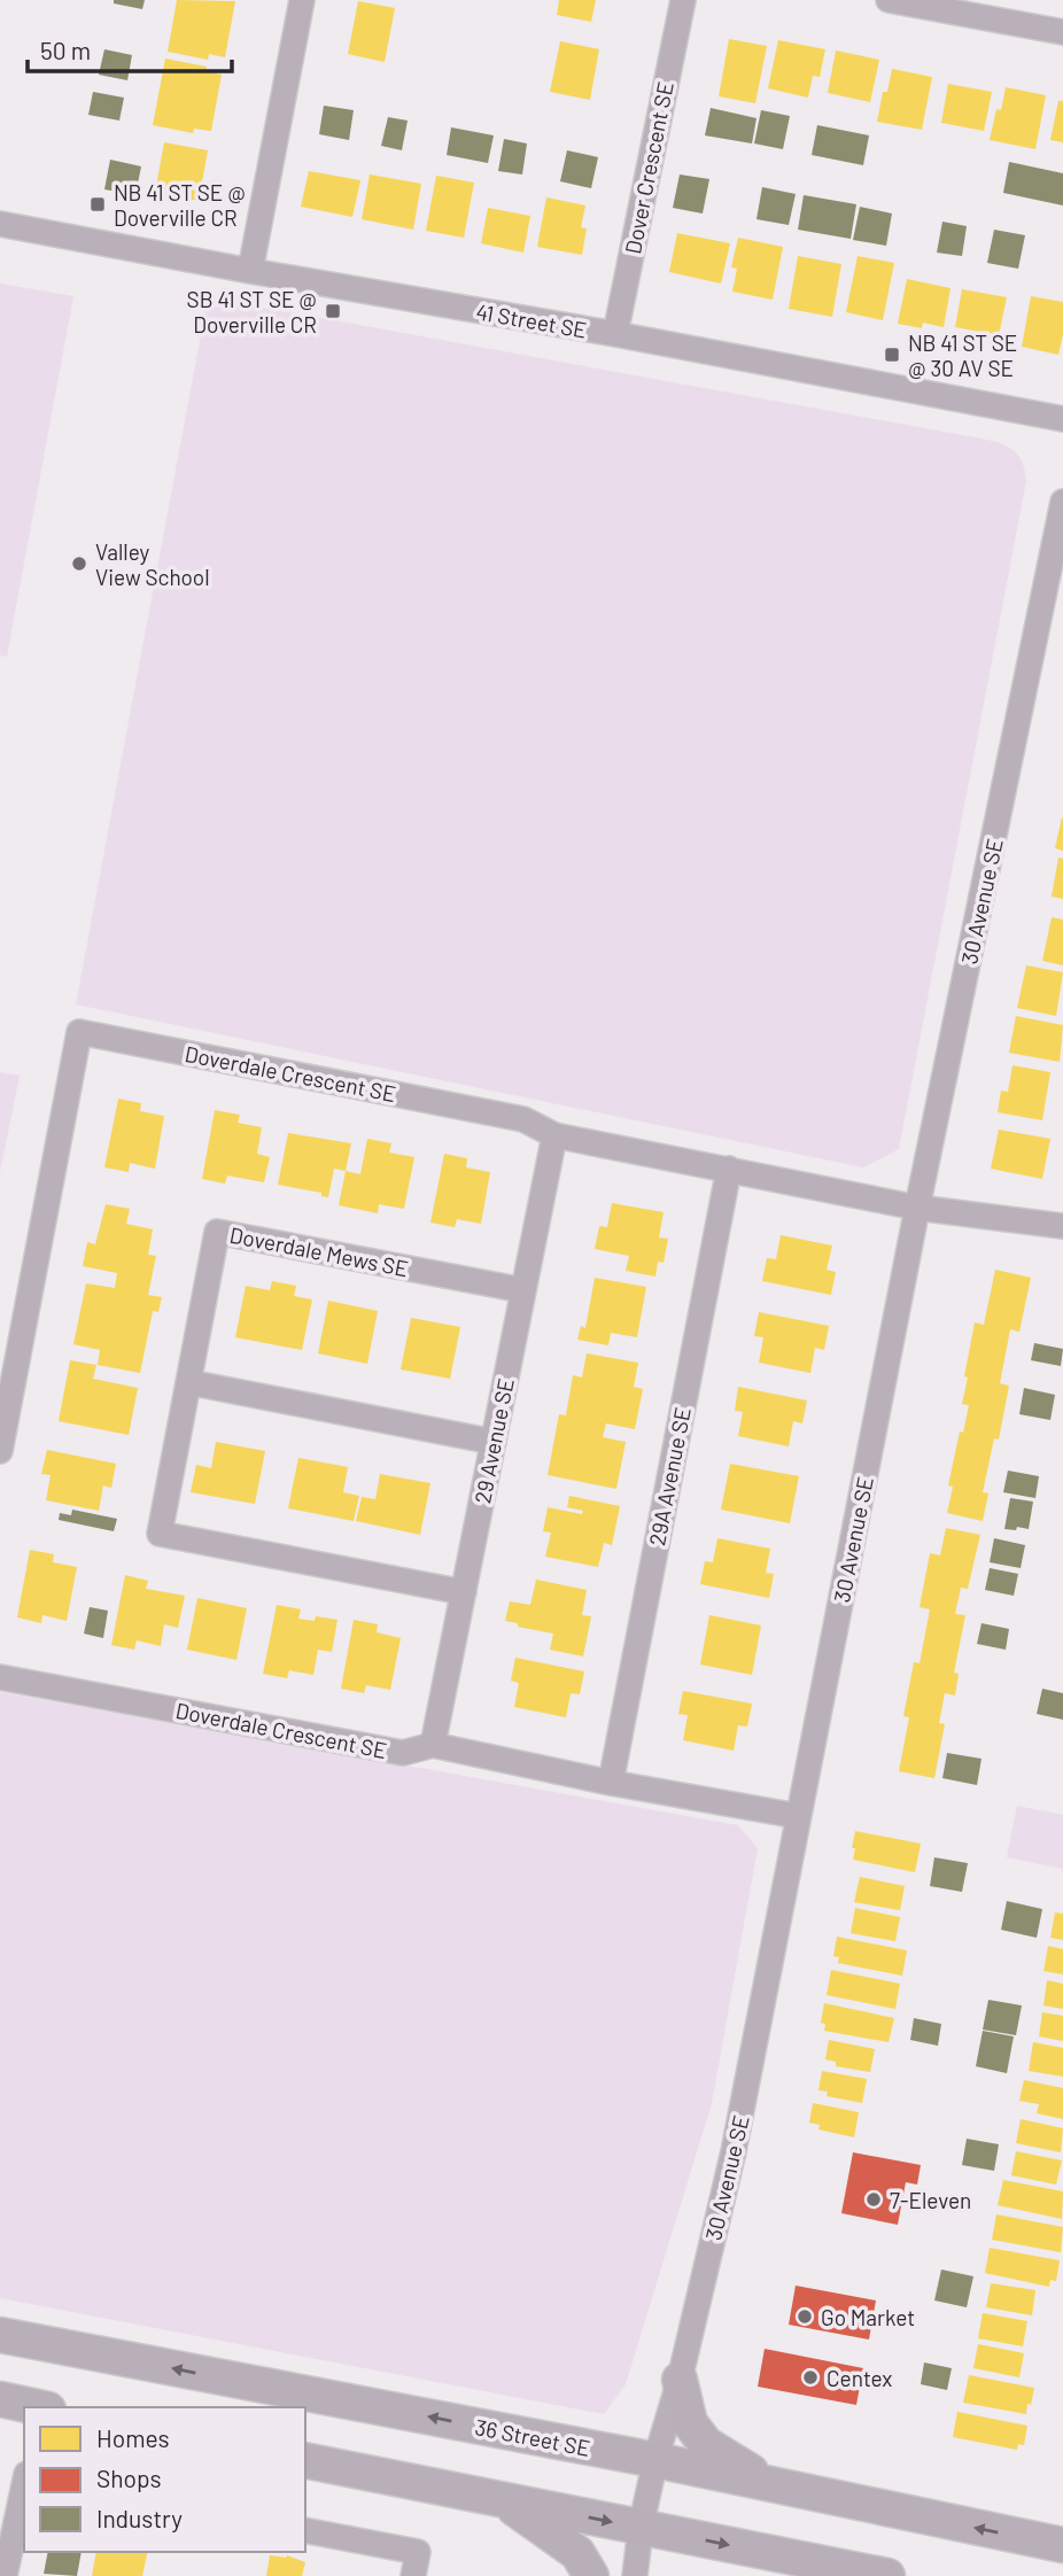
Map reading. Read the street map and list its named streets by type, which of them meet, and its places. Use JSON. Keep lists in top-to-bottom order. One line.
{"streets":{"main road":["36 Street SE"],"street":["Dover Crescent SE","41 Street SE","30 Avenue SE","Doverdale Crescent SE","Doverdale Mews SE","29 Avenue SE","29A Avenue SE"]},"crossings":[["Dover Crescent SE","41 Street SE"],["30 Avenue SE","Doverdale Crescent SE"],["30 Avenue SE","36 Street SE"],["Doverdale Crescent SE","29 Avenue SE"],["Doverdale Crescent SE","29A Avenue SE"],["Doverdale Mews SE","29 Avenue SE"]],"places":{"transit":["NB 41 ST SE @ Doverville CR","SB 41 ST SE @ Doverville CR","NB 41 ST SE @ 30 AV SE"],"other":["Valley View School","7-Eleven","Go Market","Centex"]},"legend":["Homes","Shops","Industry"],"scale_bar":"50 m"}
